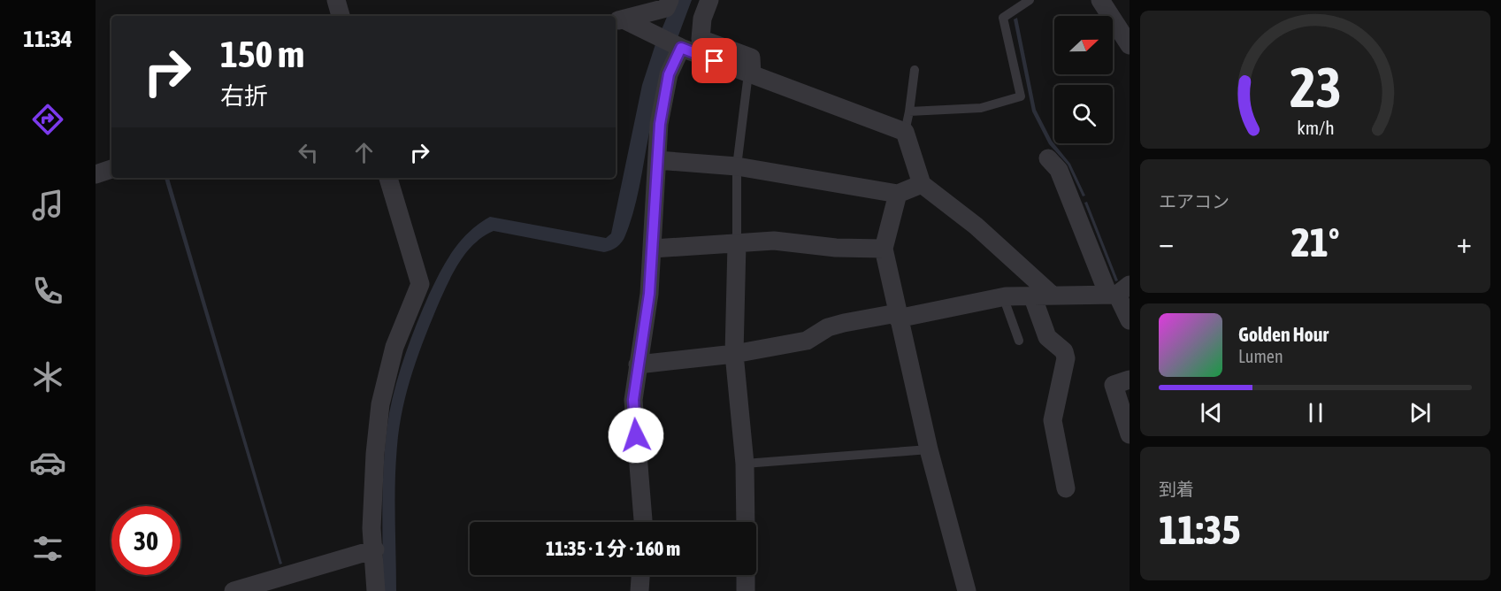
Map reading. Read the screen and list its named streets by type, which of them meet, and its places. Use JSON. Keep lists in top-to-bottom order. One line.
{"north":"right","page":{"tabs":"11:34","turn":["150 m","右折"],"tile":["エアコン",["到着","11:35"]],"heat":["−","21°","+"],"song":["Golden Hour","Lumen"],"limit":"30","trip":"11:35 · 1 分 · 160 m","gauge":["23","km/h"]}}
